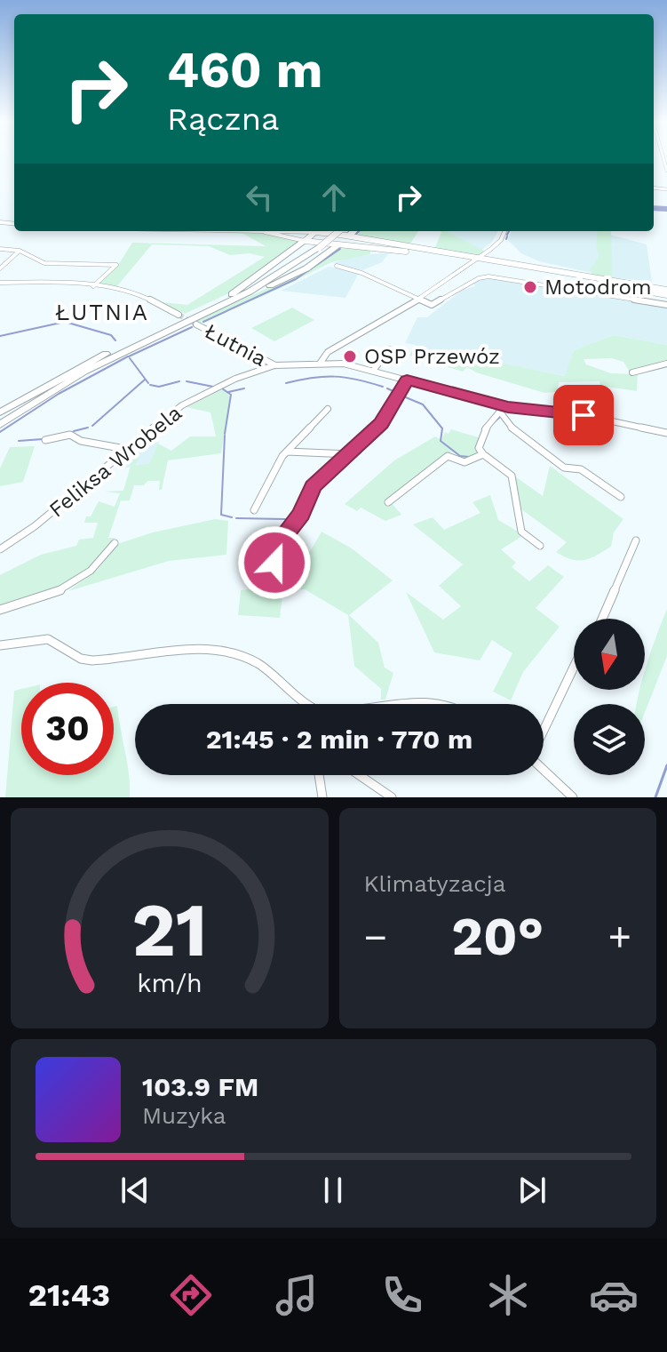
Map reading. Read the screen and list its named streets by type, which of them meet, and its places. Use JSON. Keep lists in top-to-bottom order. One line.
{"streets":{"street":["Łutnia","Feliksa Wrobela"]},"crossings":[["Łutnia","Feliksa Wrobela"]],"districts":["ŁUTNIA"],"places":["Motodrom","OSP Przewóz"],"north":"bottom","page":{"turn":["460 m","Rączna"],"limit":"30","trip":"21:45 · 2 min · 770 m","tile":"Klimatyzacja","heat":["−","20°","+"],"song":["103.9 FM","Muzyka"],"tabs":"21:43","gauge":["21","km/h"]}}
